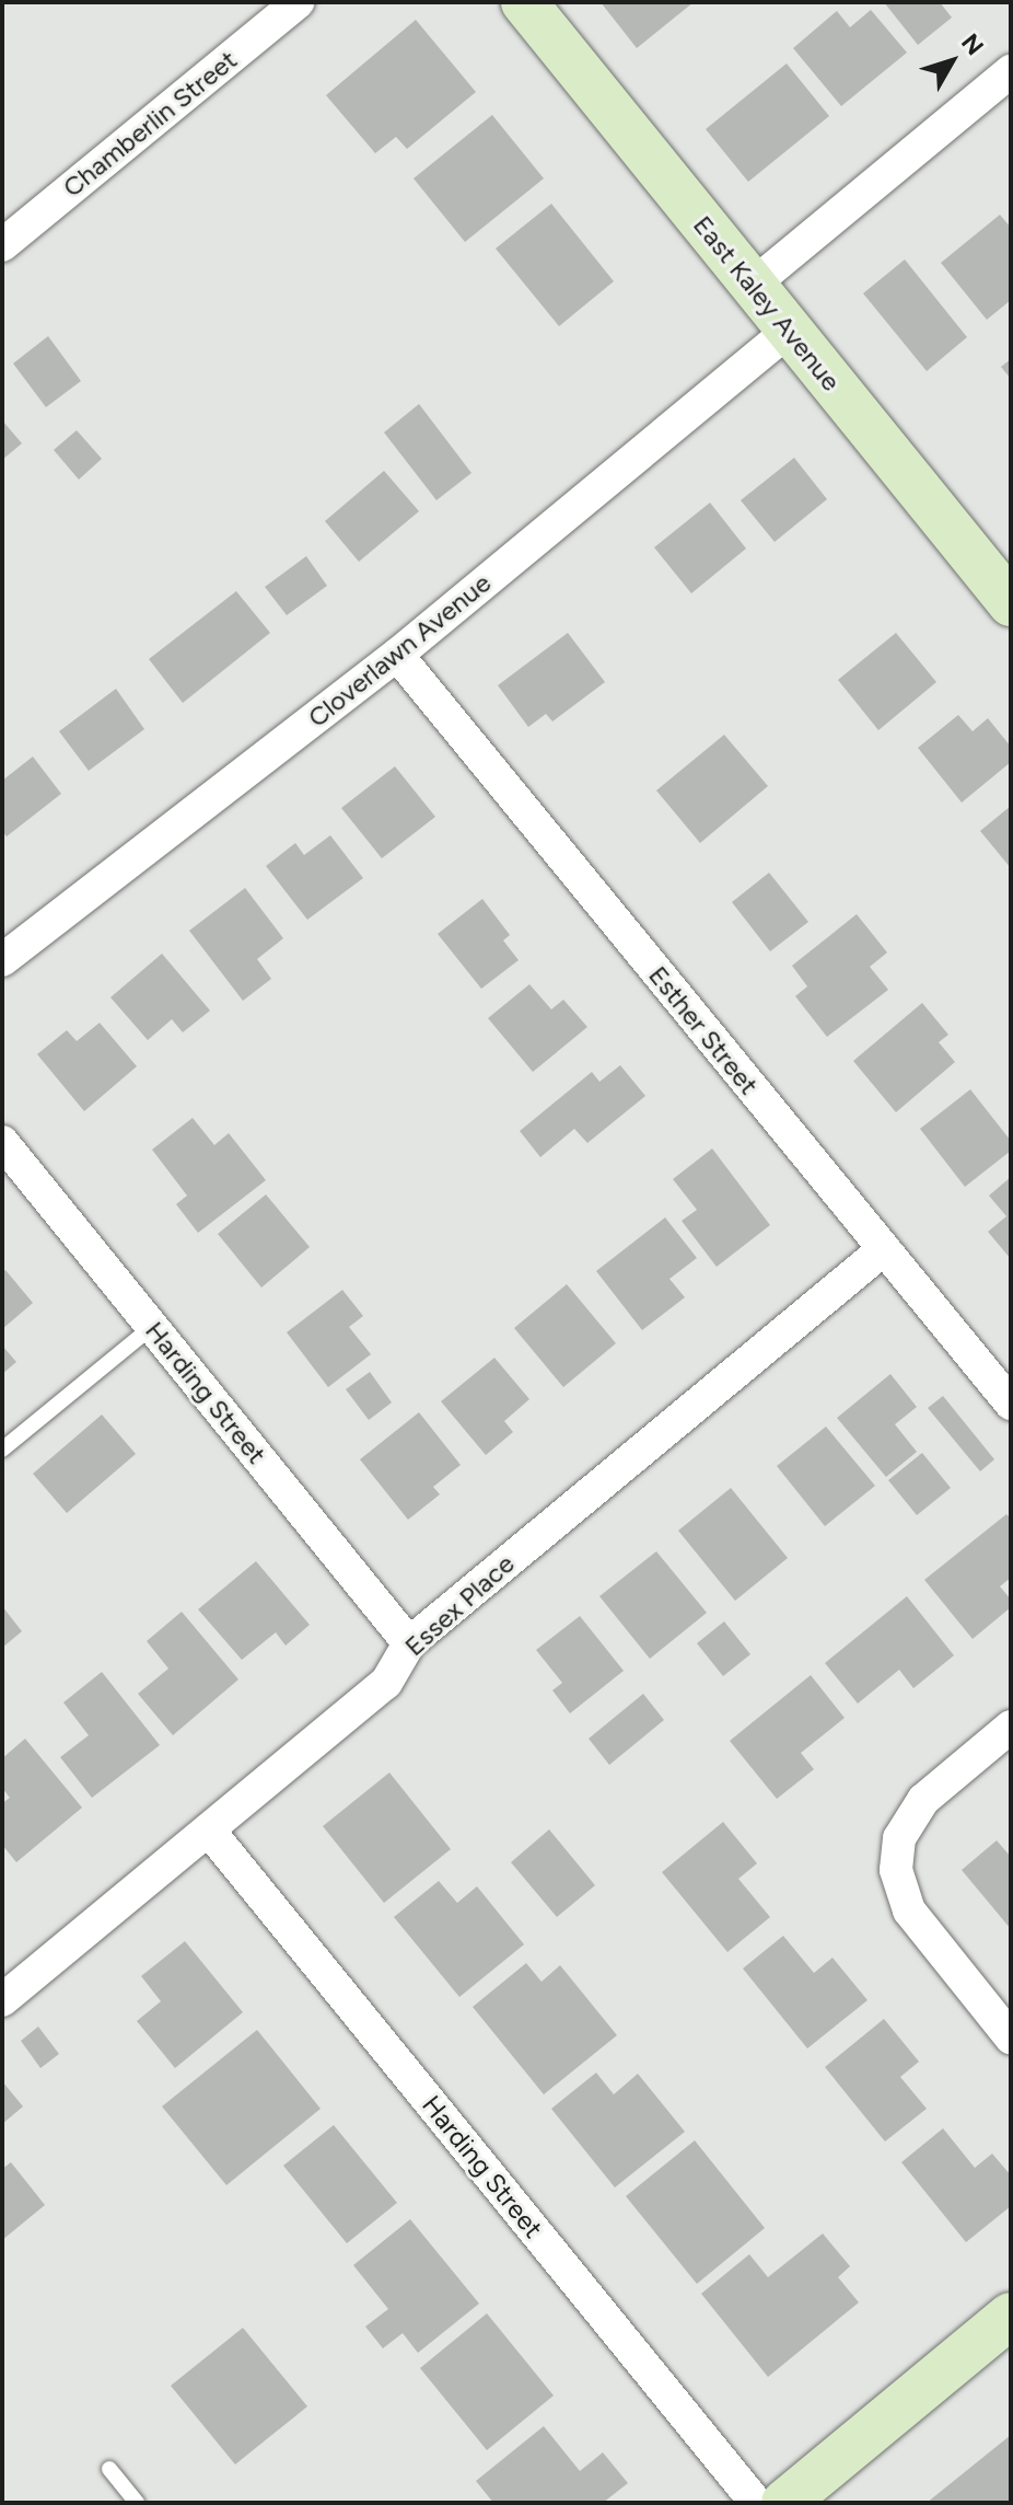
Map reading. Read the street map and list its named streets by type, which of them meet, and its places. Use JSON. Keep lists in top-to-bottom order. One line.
{"streets":{"street":["Chamberlin Street","East Kaley Avenue","Cloverlawn Avenue","Esther Street","Harding Street","Essex Place"]},"crossings":[["East Kaley Avenue","Cloverlawn Avenue"],["Cloverlawn Avenue","Esther Street"],["Esther Street","Essex Place"],["Harding Street","Essex Place"]],"north":"top right"}
